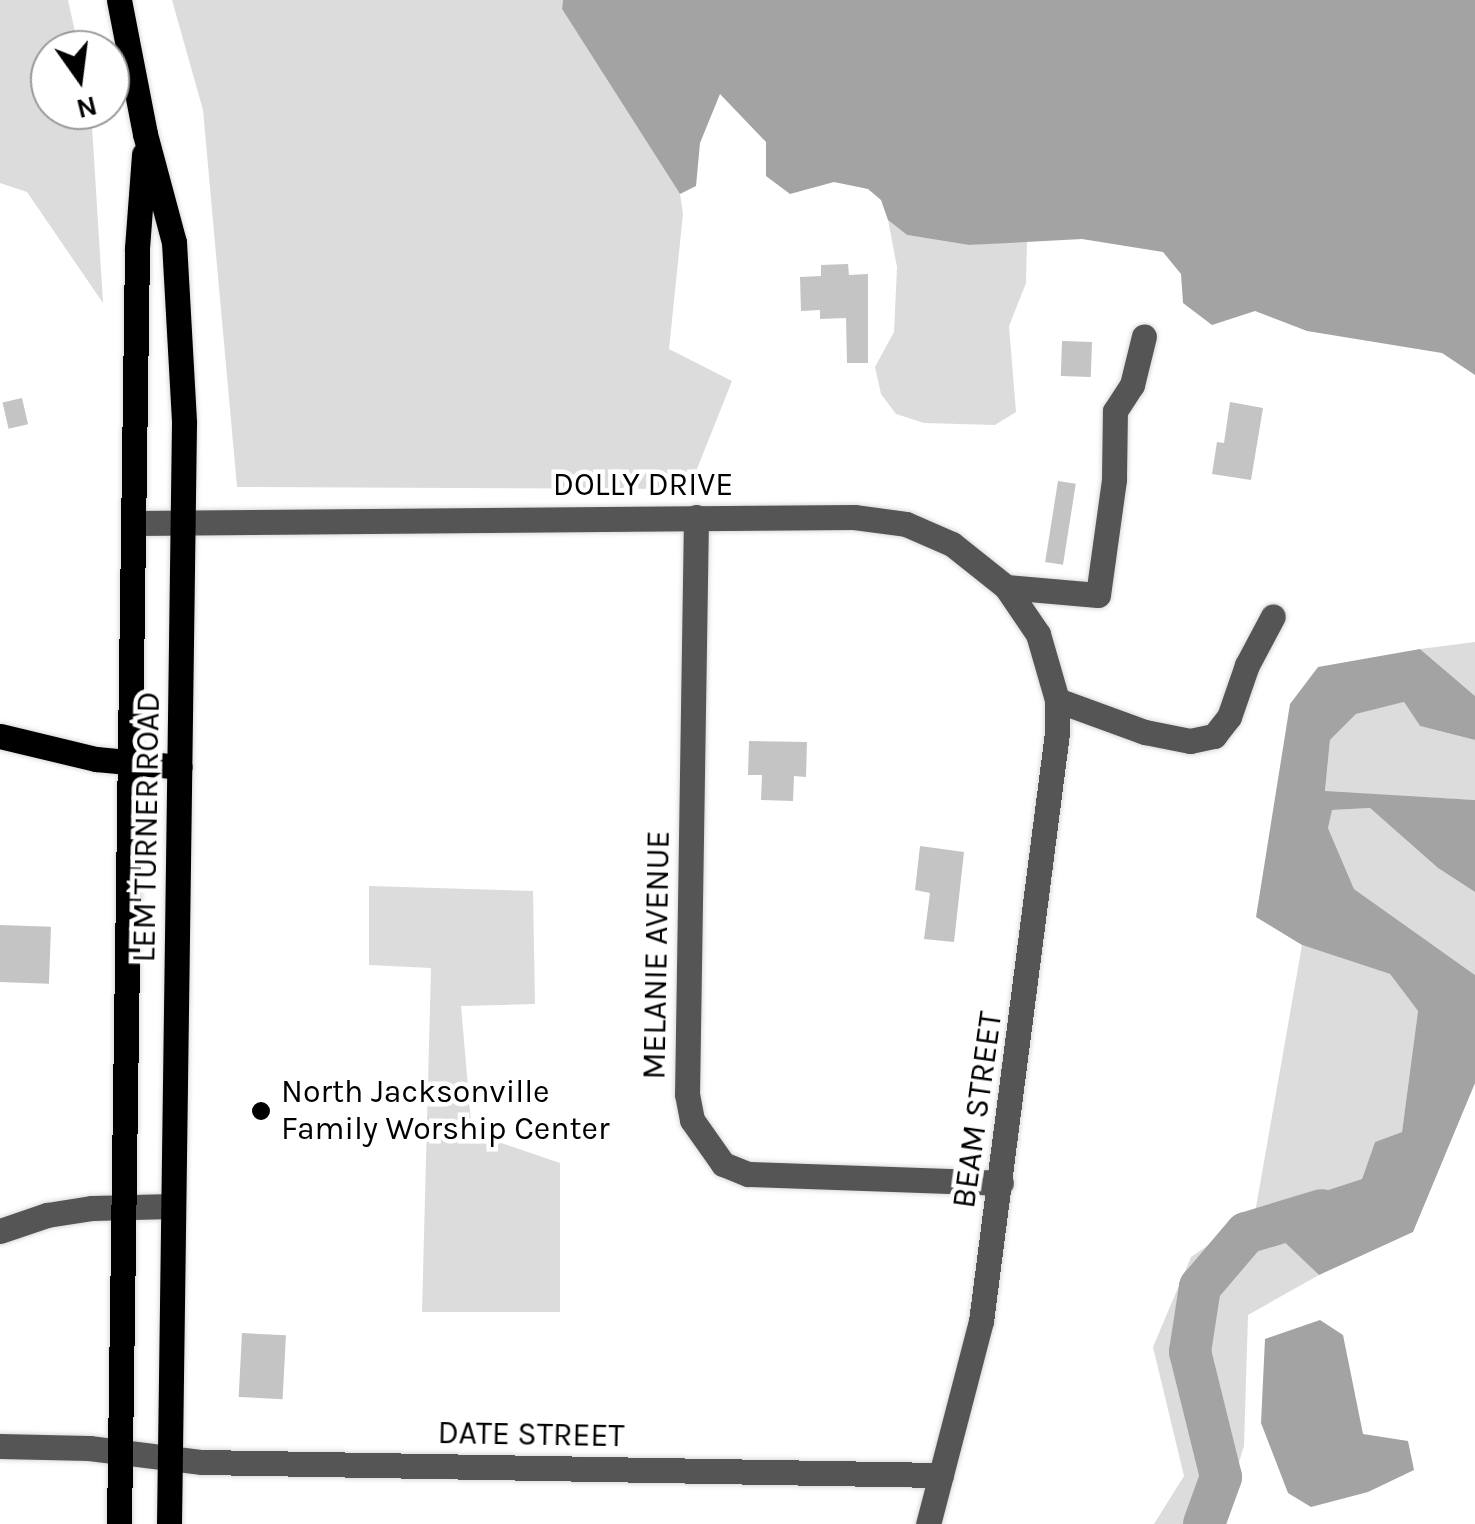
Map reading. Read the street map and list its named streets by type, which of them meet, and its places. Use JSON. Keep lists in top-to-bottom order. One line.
{"streets":{"main road":["LEM TURNER ROAD"],"street":["DOLLY DRIVE","MELANIE AVENUE","BEAM STREET","DATE STREET"]},"crossings":[["DOLLY DRIVE","LEM TURNER ROAD"],["DOLLY DRIVE","MELANIE AVENUE"],["DOLLY DRIVE","BEAM STREET"],["LEM TURNER ROAD","DATE STREET"],["MELANIE AVENUE","BEAM STREET"],["BEAM STREET","DATE STREET"]],"places":["North Jacksonville Family Worship Center"],"north":"bottom"}
